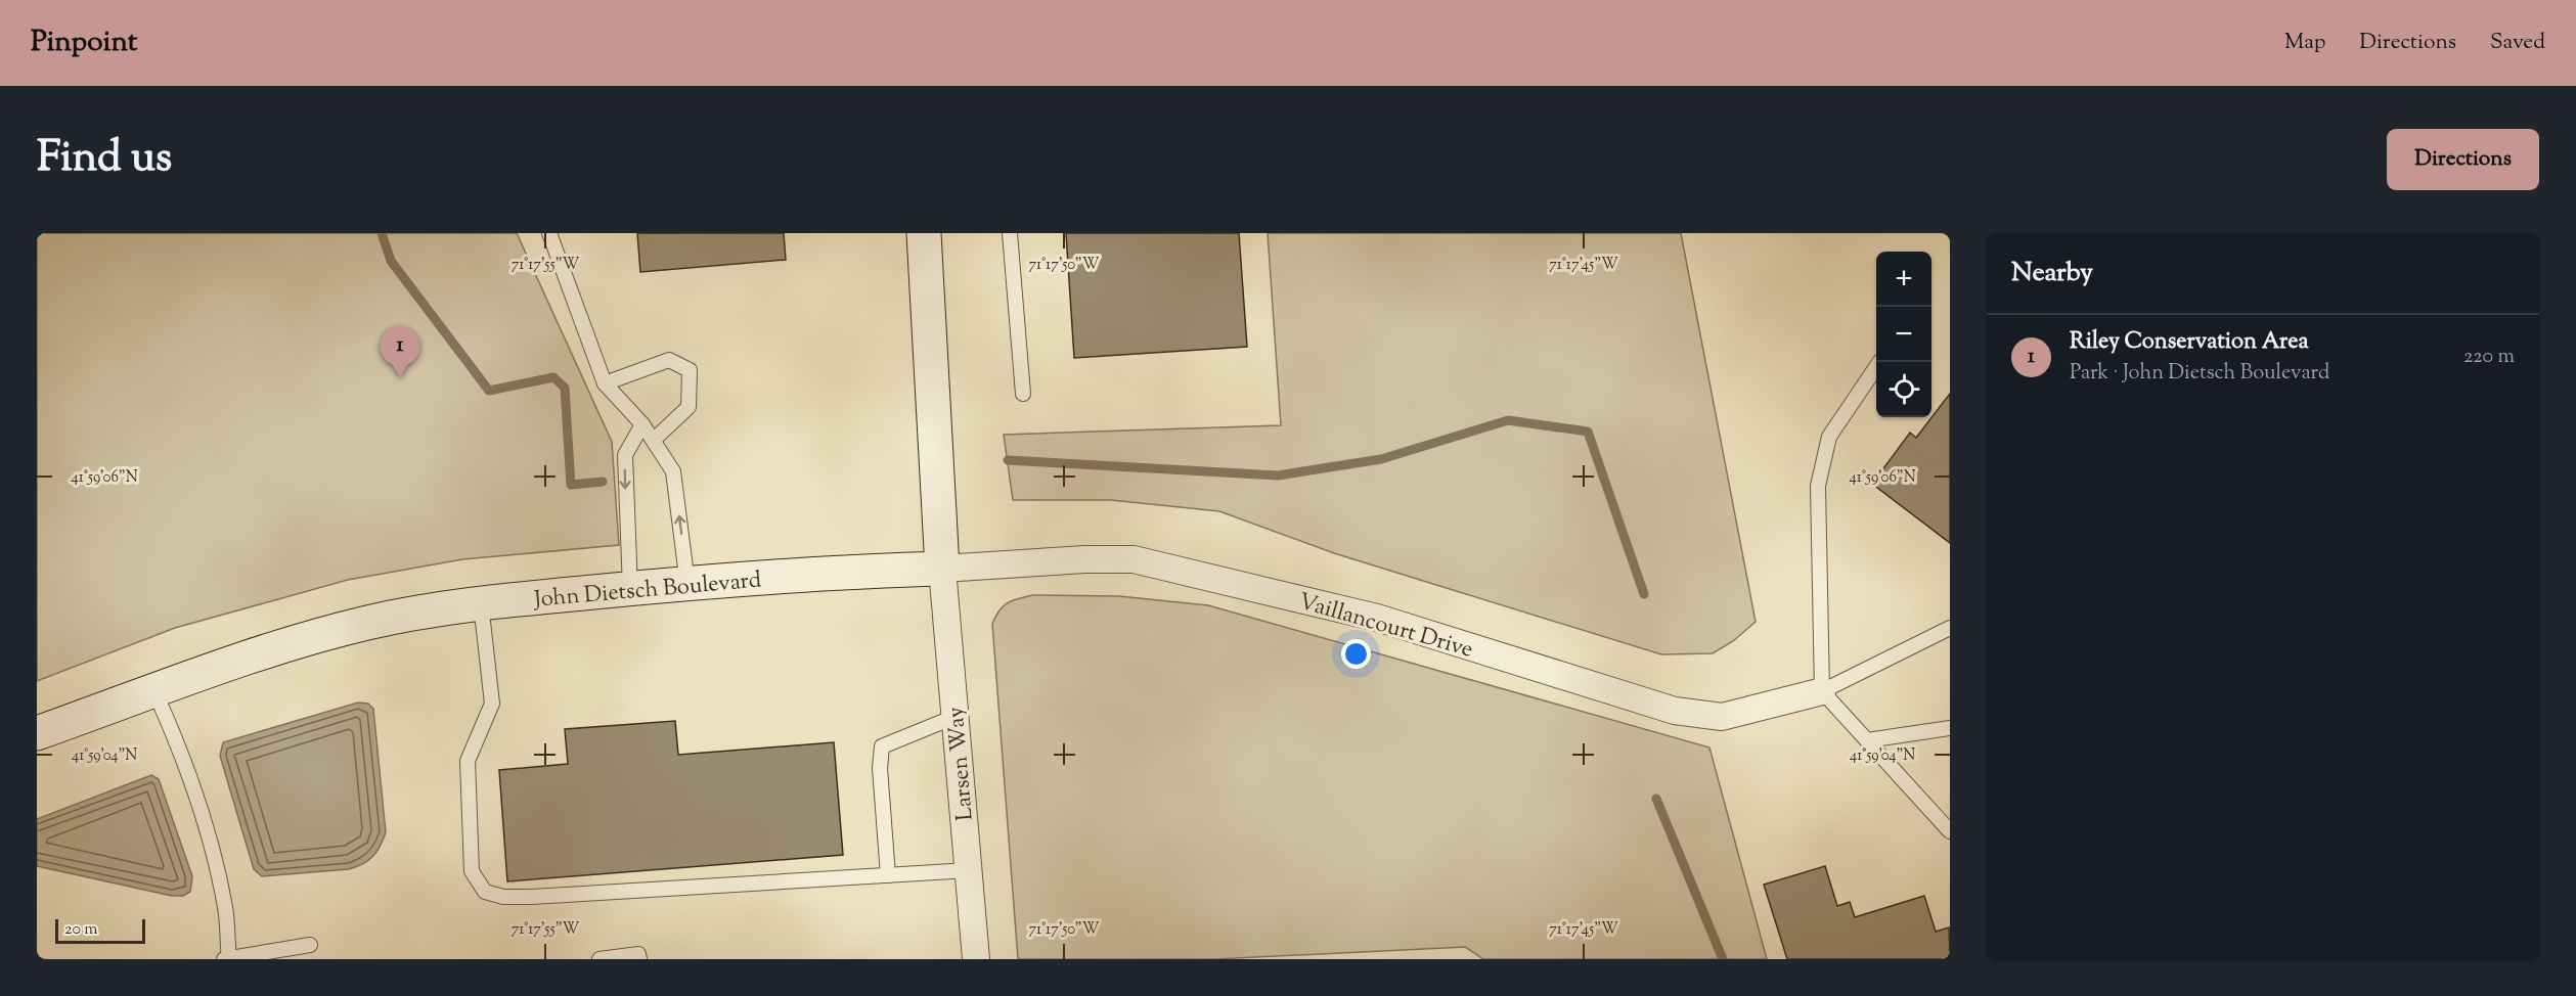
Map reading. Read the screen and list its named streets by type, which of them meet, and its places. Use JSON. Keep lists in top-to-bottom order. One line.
{"streets":{"street":["John Dietsch Boulevard","Vaillancourt Drive","Larsen Way"]},"crossings":[["John Dietsch Boulevard","Vaillancourt Drive"],["John Dietsch Boulevard","Larsen Way"],["Vaillancourt Drive","Larsen Way"]],"scale_bar":"20 m","page":{"header":"Pinpoint","nav":["Map","Directions","Saved"],"title":"Find us","buttons":"Directions","heading":"Nearby","map_buttons":["+","−"],"list":[{"mark":"1","name":"Riley Conservation Area","note":"Park · John Dietsch Boulevard","value":"220 m"}],"pins":"1","scale":"20 m"},"coordinates":["71°17'55\"W","71°17'50\"W","71°17'45\"W","41°59'06\"N","41°59'04\"N"]}
